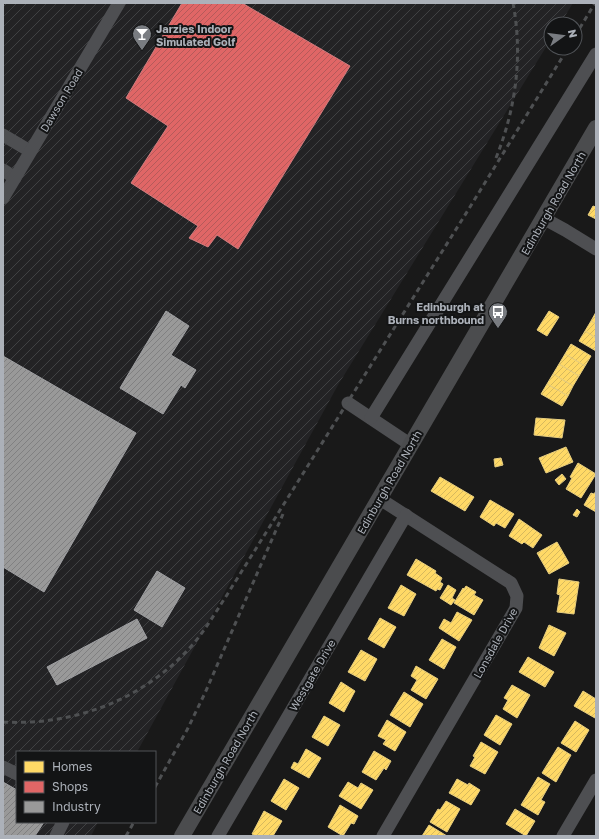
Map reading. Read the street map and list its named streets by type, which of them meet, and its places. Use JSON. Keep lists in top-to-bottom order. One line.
{"streets":{"main road":["Edinburgh Road North"],"street":["Dawson Road","Lonsdale Drive","Westgate Drive"]},"crossings":[["Edinburgh Road North","Lonsdale Drive"],["Lonsdale Drive","Westgate Drive"]],"places":{"bar":["Jarzies Indoor Simulated Golf"],"bus stop":["Edinburgh at Burns northbound"]},"legend":["Homes","Shops","Industry"],"north":"right"}
